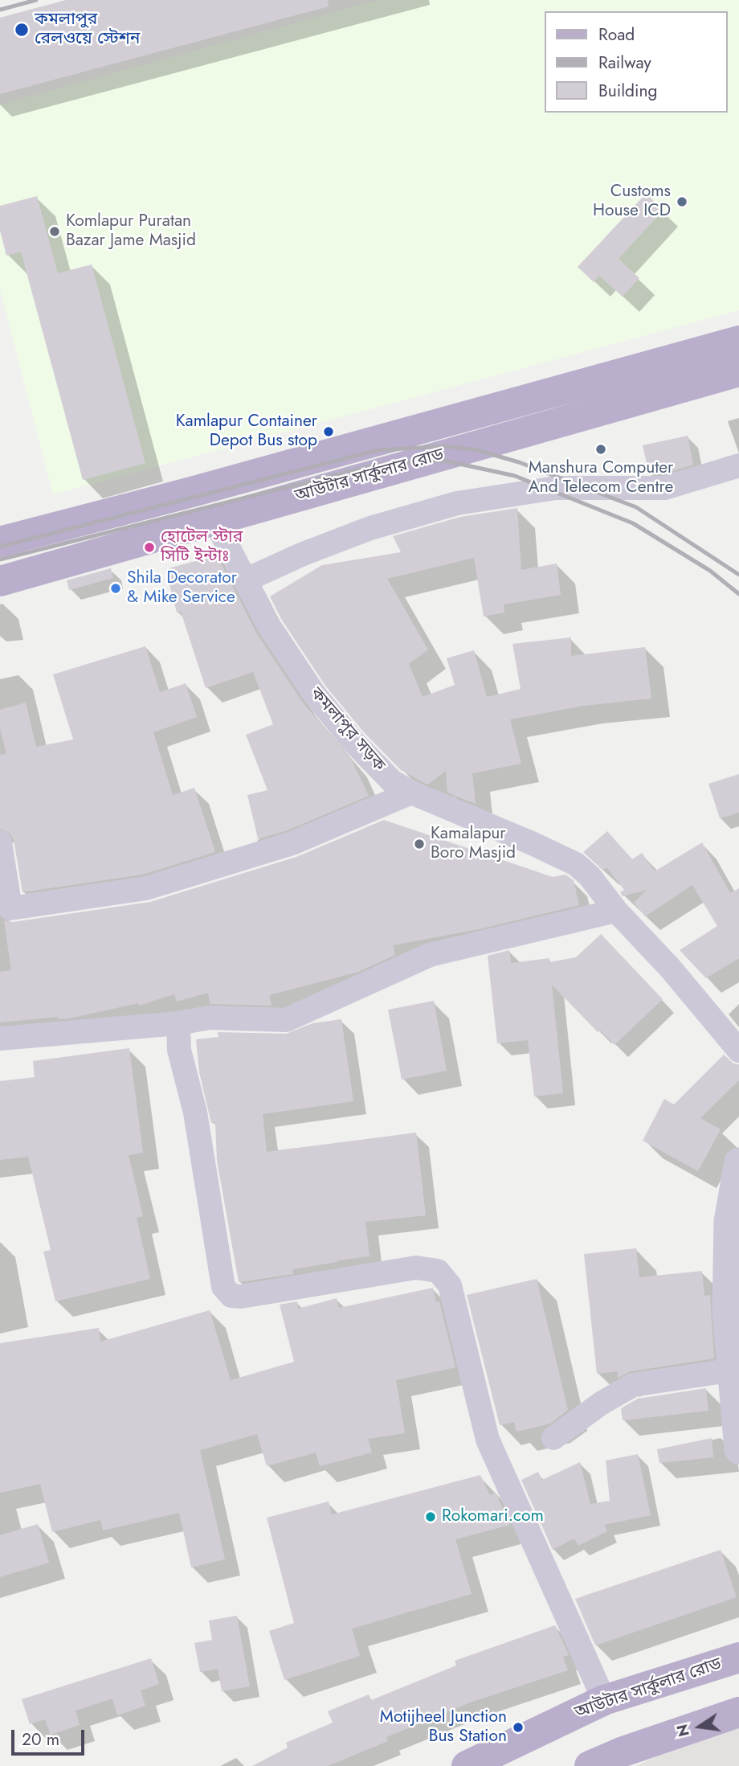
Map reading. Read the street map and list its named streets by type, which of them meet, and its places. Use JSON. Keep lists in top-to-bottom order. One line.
{"streets":{"main road":["আউটার সার্কুলার রোড"],"street":["কমলাপুর সড়ক"]},"crossings":[["আউটার সার্কুলার রোড","কমলাপুর সড়ক"]],"places":["কমলাপুর রেলওয়ে স্টেশন","Customs House ICD","Komlapur Puratan Bazar Jame Masjid","Kamlapur Container Depot Bus stop","Manshura Computer And Telecom Centre","হোটেল স্টার সিটি ইন্টাঃ","Shila Decorator & Mike Service","Kamalapur Boro Masjid","Rokomari.com","Motijheel Junction Bus Station"],"legend":["Road","Railway","Building"],"scale_bar":"20 m","north":"left"}
